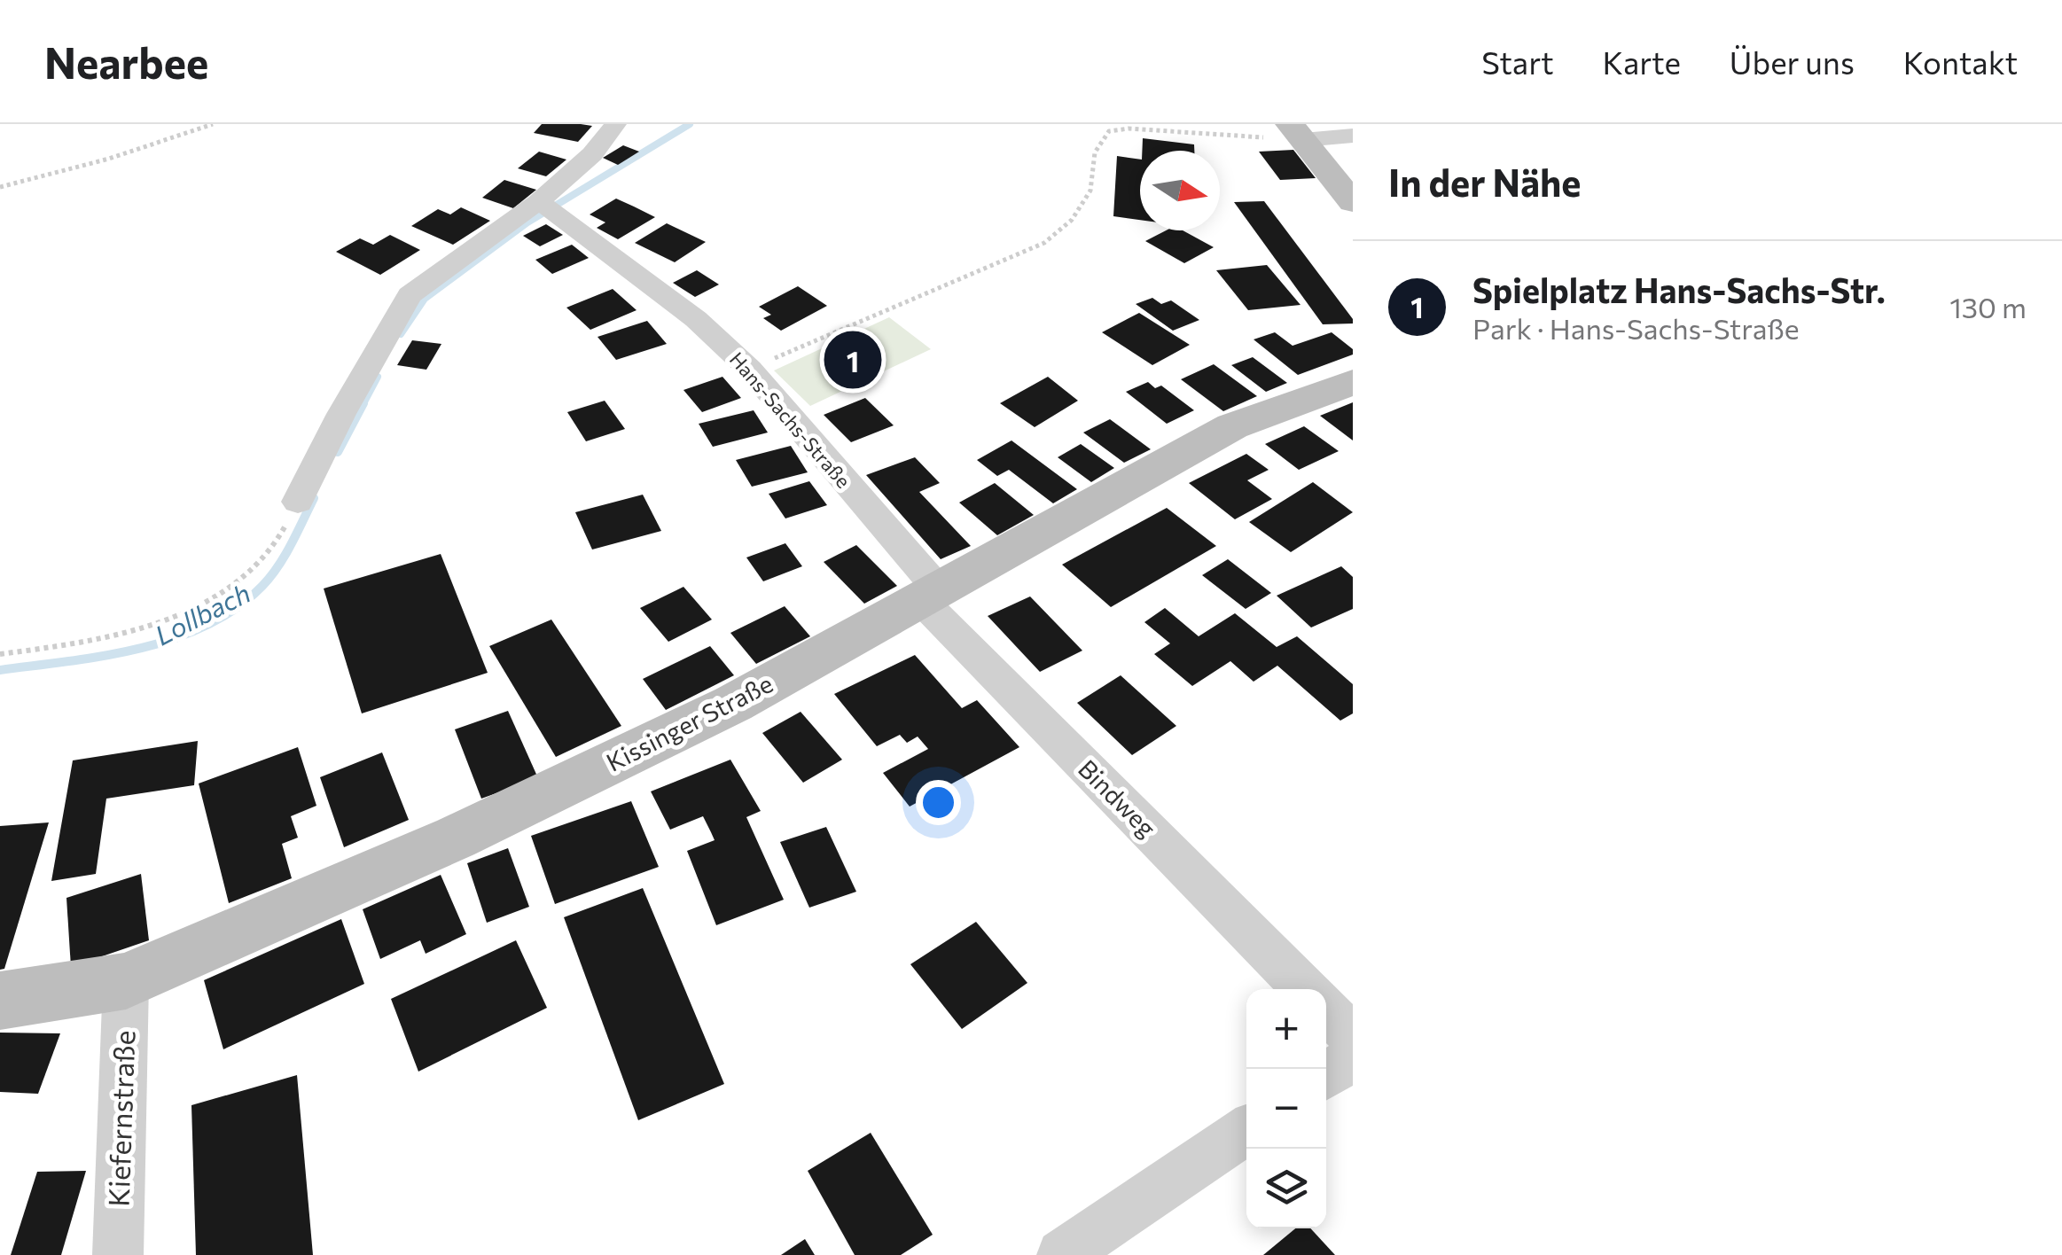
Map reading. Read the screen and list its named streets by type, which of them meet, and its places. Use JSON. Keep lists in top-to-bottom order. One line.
{"streets":{"street":["Hans-Sachs-Straße","Kissinger Straße","Bindweg","Kiefernstraße"]},"crossings":[["Hans-Sachs-Straße","Kissinger Straße"],["Hans-Sachs-Straße","Bindweg"],["Kissinger Straße","Bindweg"],["Kissinger Straße","Kiefernstraße"]],"water":["Lollbach"],"north":"right","page":{"header":"Nearbee","nav":["Start","Karte","Über uns","Kontakt"],"heading":"In der Nähe","list":[{"mark":"1","name":"Spielplatz Hans-Sachs-Str.","note":"Park · Hans-Sachs-Straße","value":"130 m"}],"pins":"1","map_buttons":["+","−"]}}
